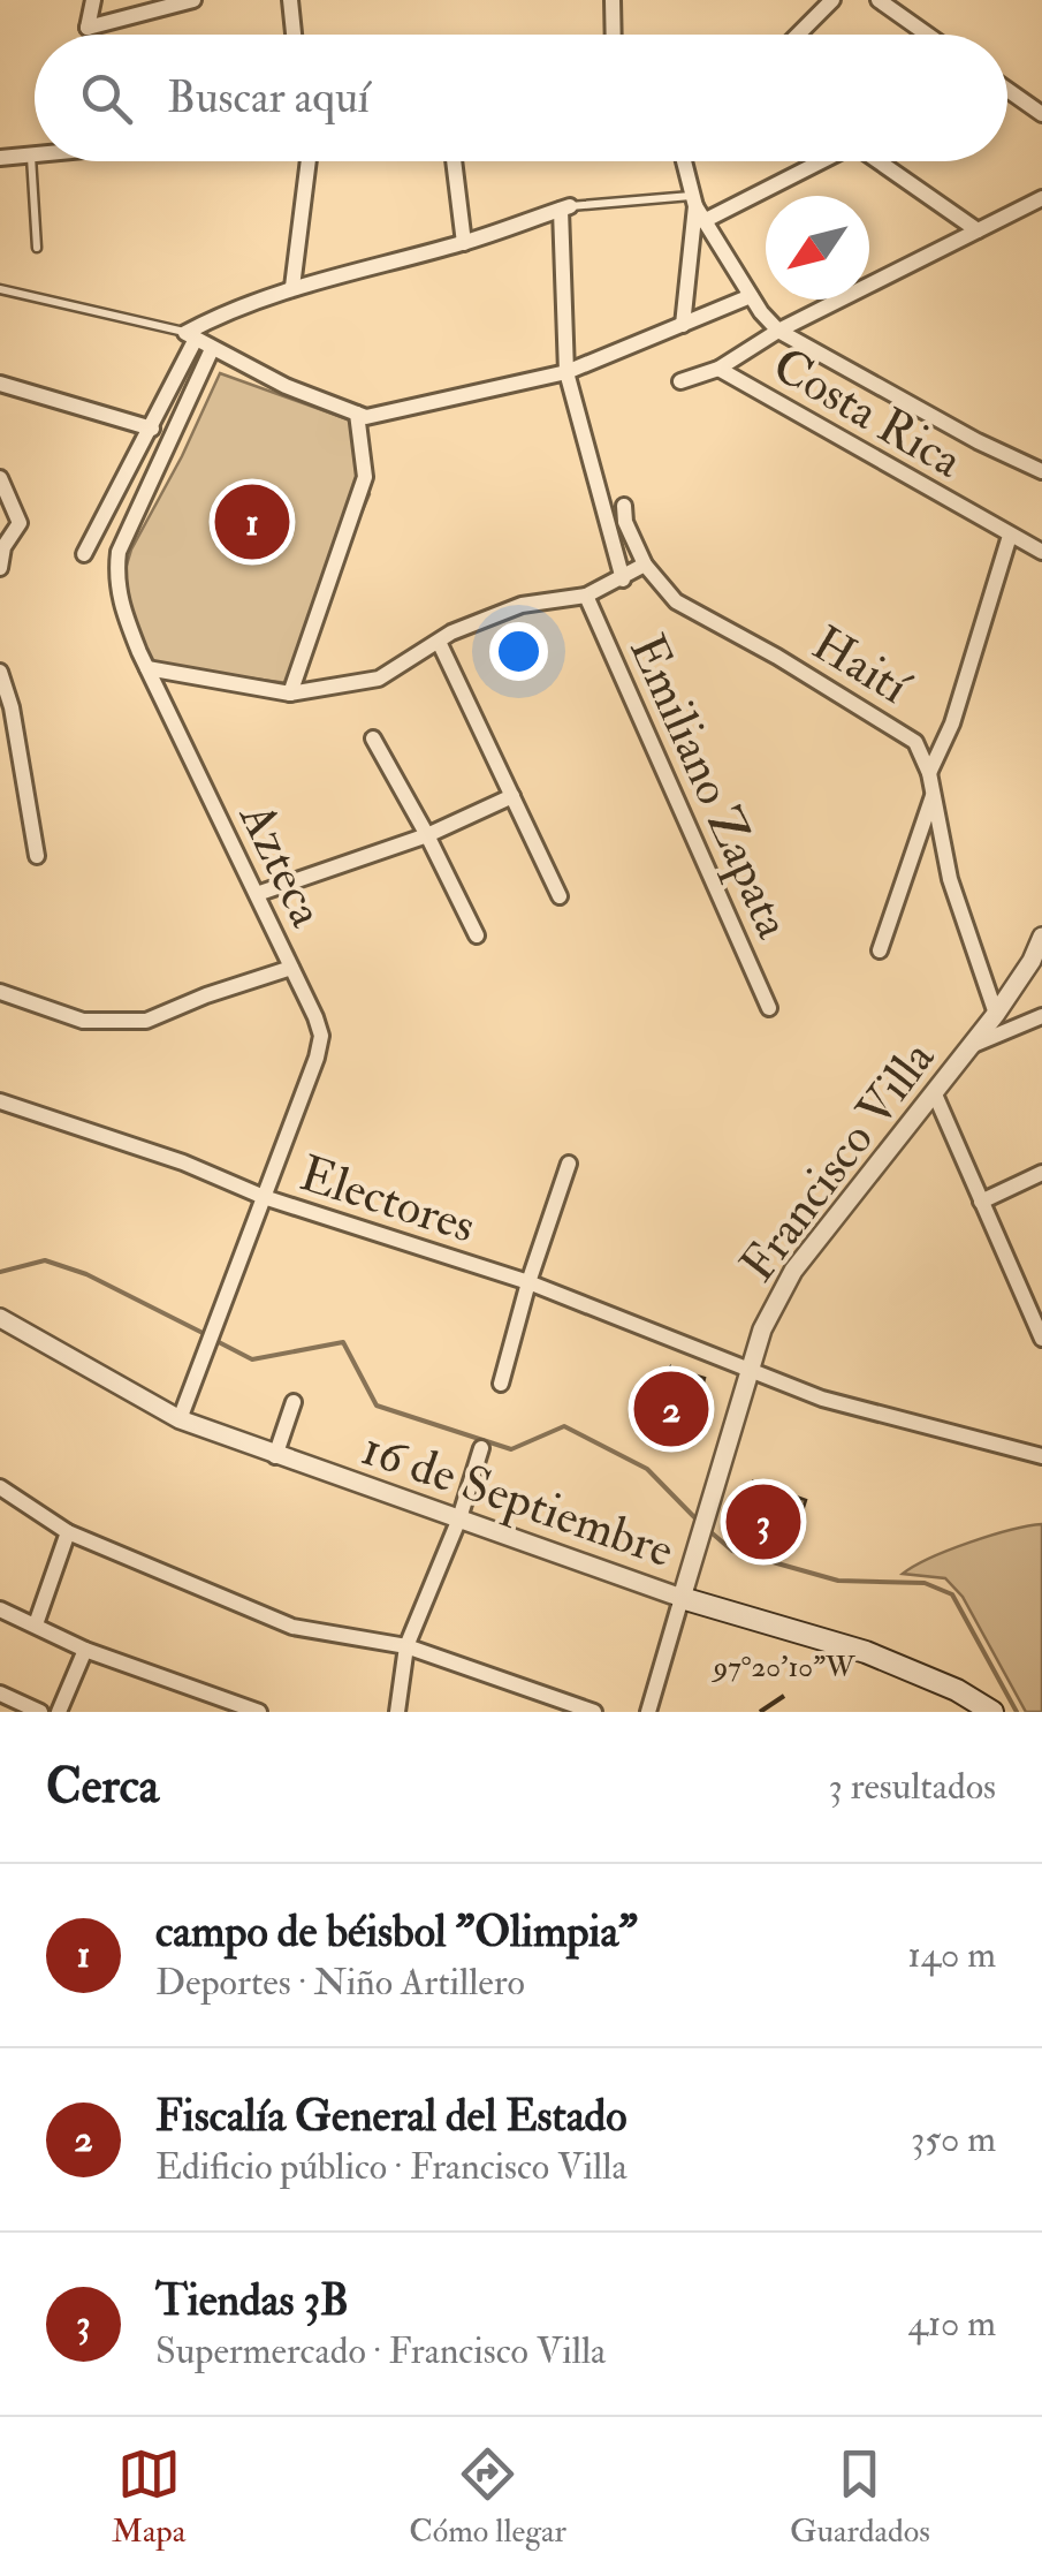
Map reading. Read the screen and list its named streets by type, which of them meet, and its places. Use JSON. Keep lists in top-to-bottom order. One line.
{"streets":{"main road":["16 de Septiembre"],"street":["Costa Rica","Haití","Emiliano Zapata","Azteca","Francisco Villa","Electores"]},"crossings":[["Haití","Francisco Villa"],["Azteca","Electores"],["Azteca","16 de Septiembre"],["Francisco Villa","Electores"],["Francisco Villa","16 de Septiembre"]],"north":"bottom left","page":{"search":"Buscar aquí","pins":["1","2","3"],"heading":["Cerca","3 resultados"],"list":[{"mark":"1","name":"campo de béisbol \"Olimpia\"","note":"Deportes · Niño Artillero","value":"140 m"},{"mark":"2","name":"Fiscalía General del Estado","note":"Edificio público · Francisco Villa","value":"350 m"},{"mark":"3","name":"Tiendas 3B","note":"Supermercado · Francisco Villa","value":"410 m"}],"nav":["Mapa","Cómo llegar","Guardados"]},"coordinates":["97°20'10\"W"]}
